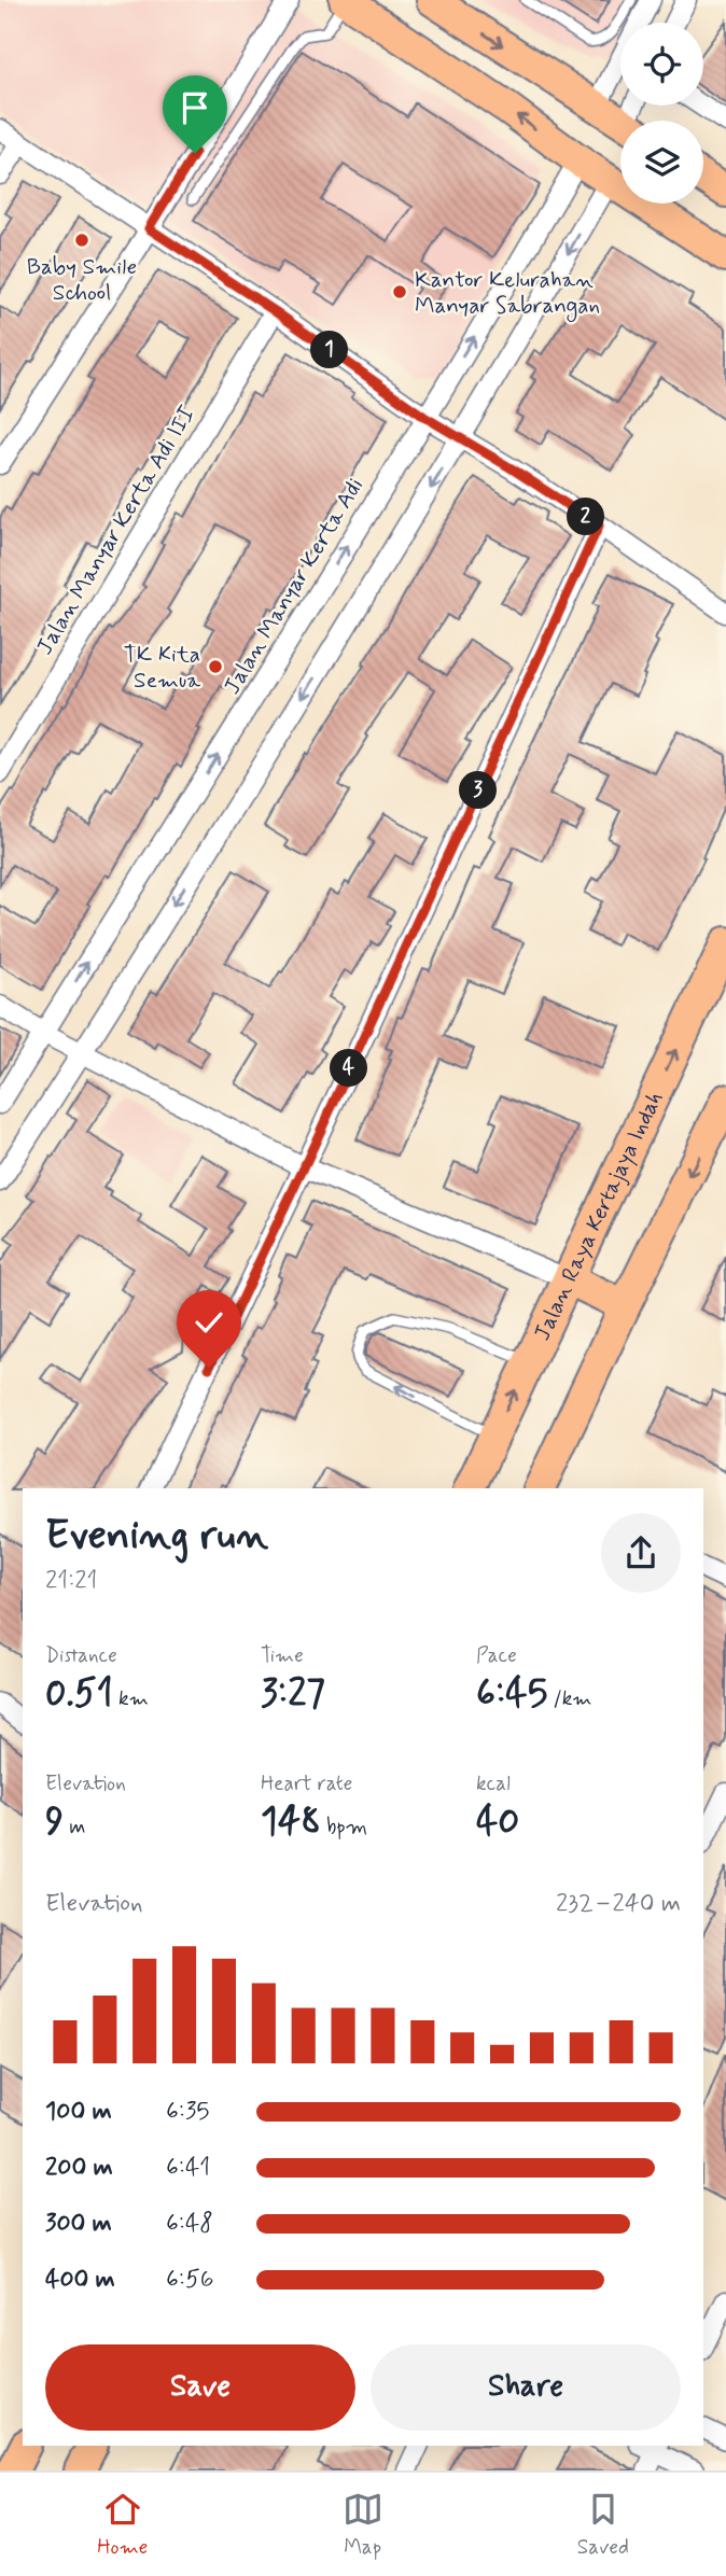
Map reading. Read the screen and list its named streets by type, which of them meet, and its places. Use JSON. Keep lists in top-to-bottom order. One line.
{"streets":{"main road":["Jalan Raya Kertajaya Indah"],"street":["Jalan Manyar Kerta Adi III","Jalan Manyar Kerta Adi"]},"places":["Baby Smile School","Kantor Kelurahan Manyar Sabrangan","TK Kita Semua"],"page":{"pins":["1","2","3","4"],"heading":["Evening run","21:21"],"stats":[["Distance","0.51 km"],["Time","3:27"],["Pace","6:45 /km"],["Elevation","9 m"],["Heart rate","148 bpm"],["kcal","40"]],"chart":["Elevation","232–240 m"],"list":[{"name":"100 m","note":"6:35"},{"name":"200 m","note":"6:41"},{"name":"300 m","note":"6:48"},{"name":"400 m","note":"6:56"}],"buttons":["Save","Share"],"tabs":["Home","Map","Saved"]}}
